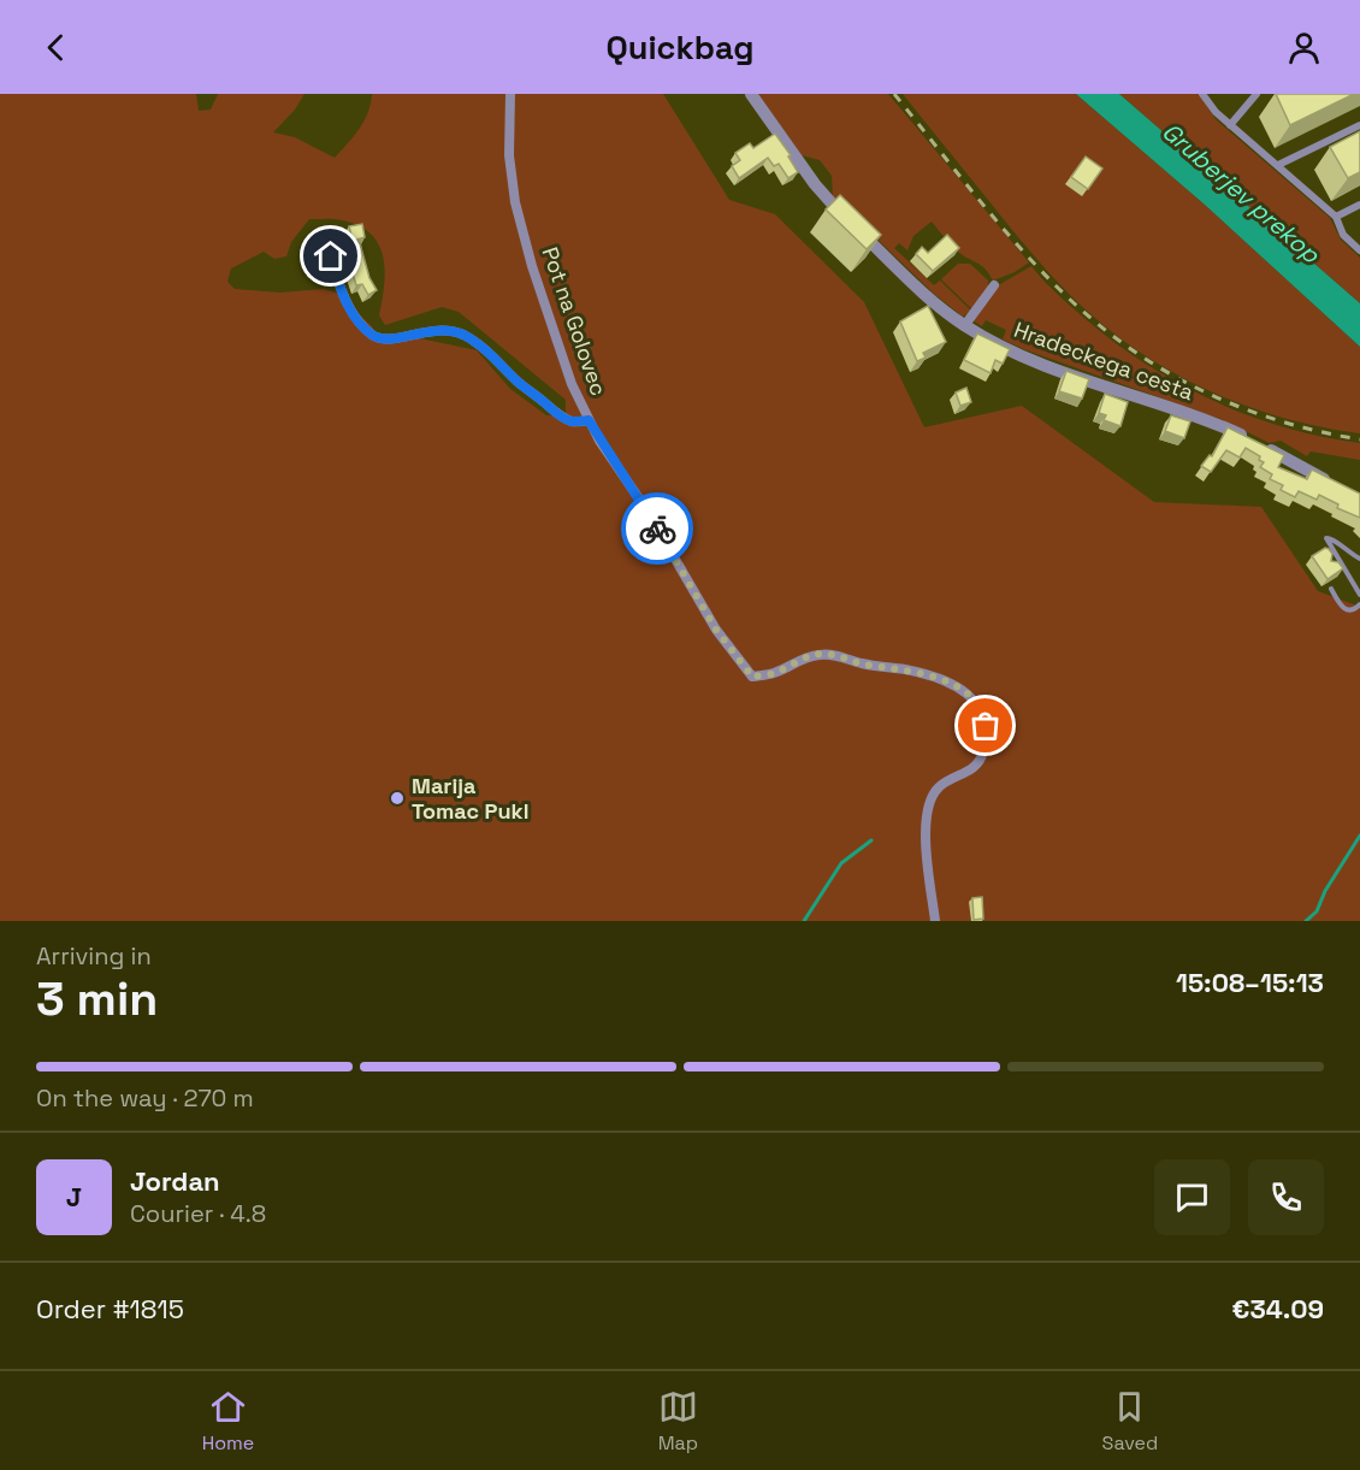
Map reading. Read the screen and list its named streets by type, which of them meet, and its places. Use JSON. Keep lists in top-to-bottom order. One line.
{"streets":{"street":["Pot na Golovec","Hradeckega cesta"]},"water":["Gruberjev prekop"],"places":["Marija Tomac Pukl"],"page":{"header":"Quickbag","heading":["3 min","Arriving in","15:08–15:13"],"panel":["Jordan","Courier · 4.8","Order #1815","€34.09"],"bar":"On the way · 270 m","round":"J","tabs":["Home","Map","Saved"]}}
